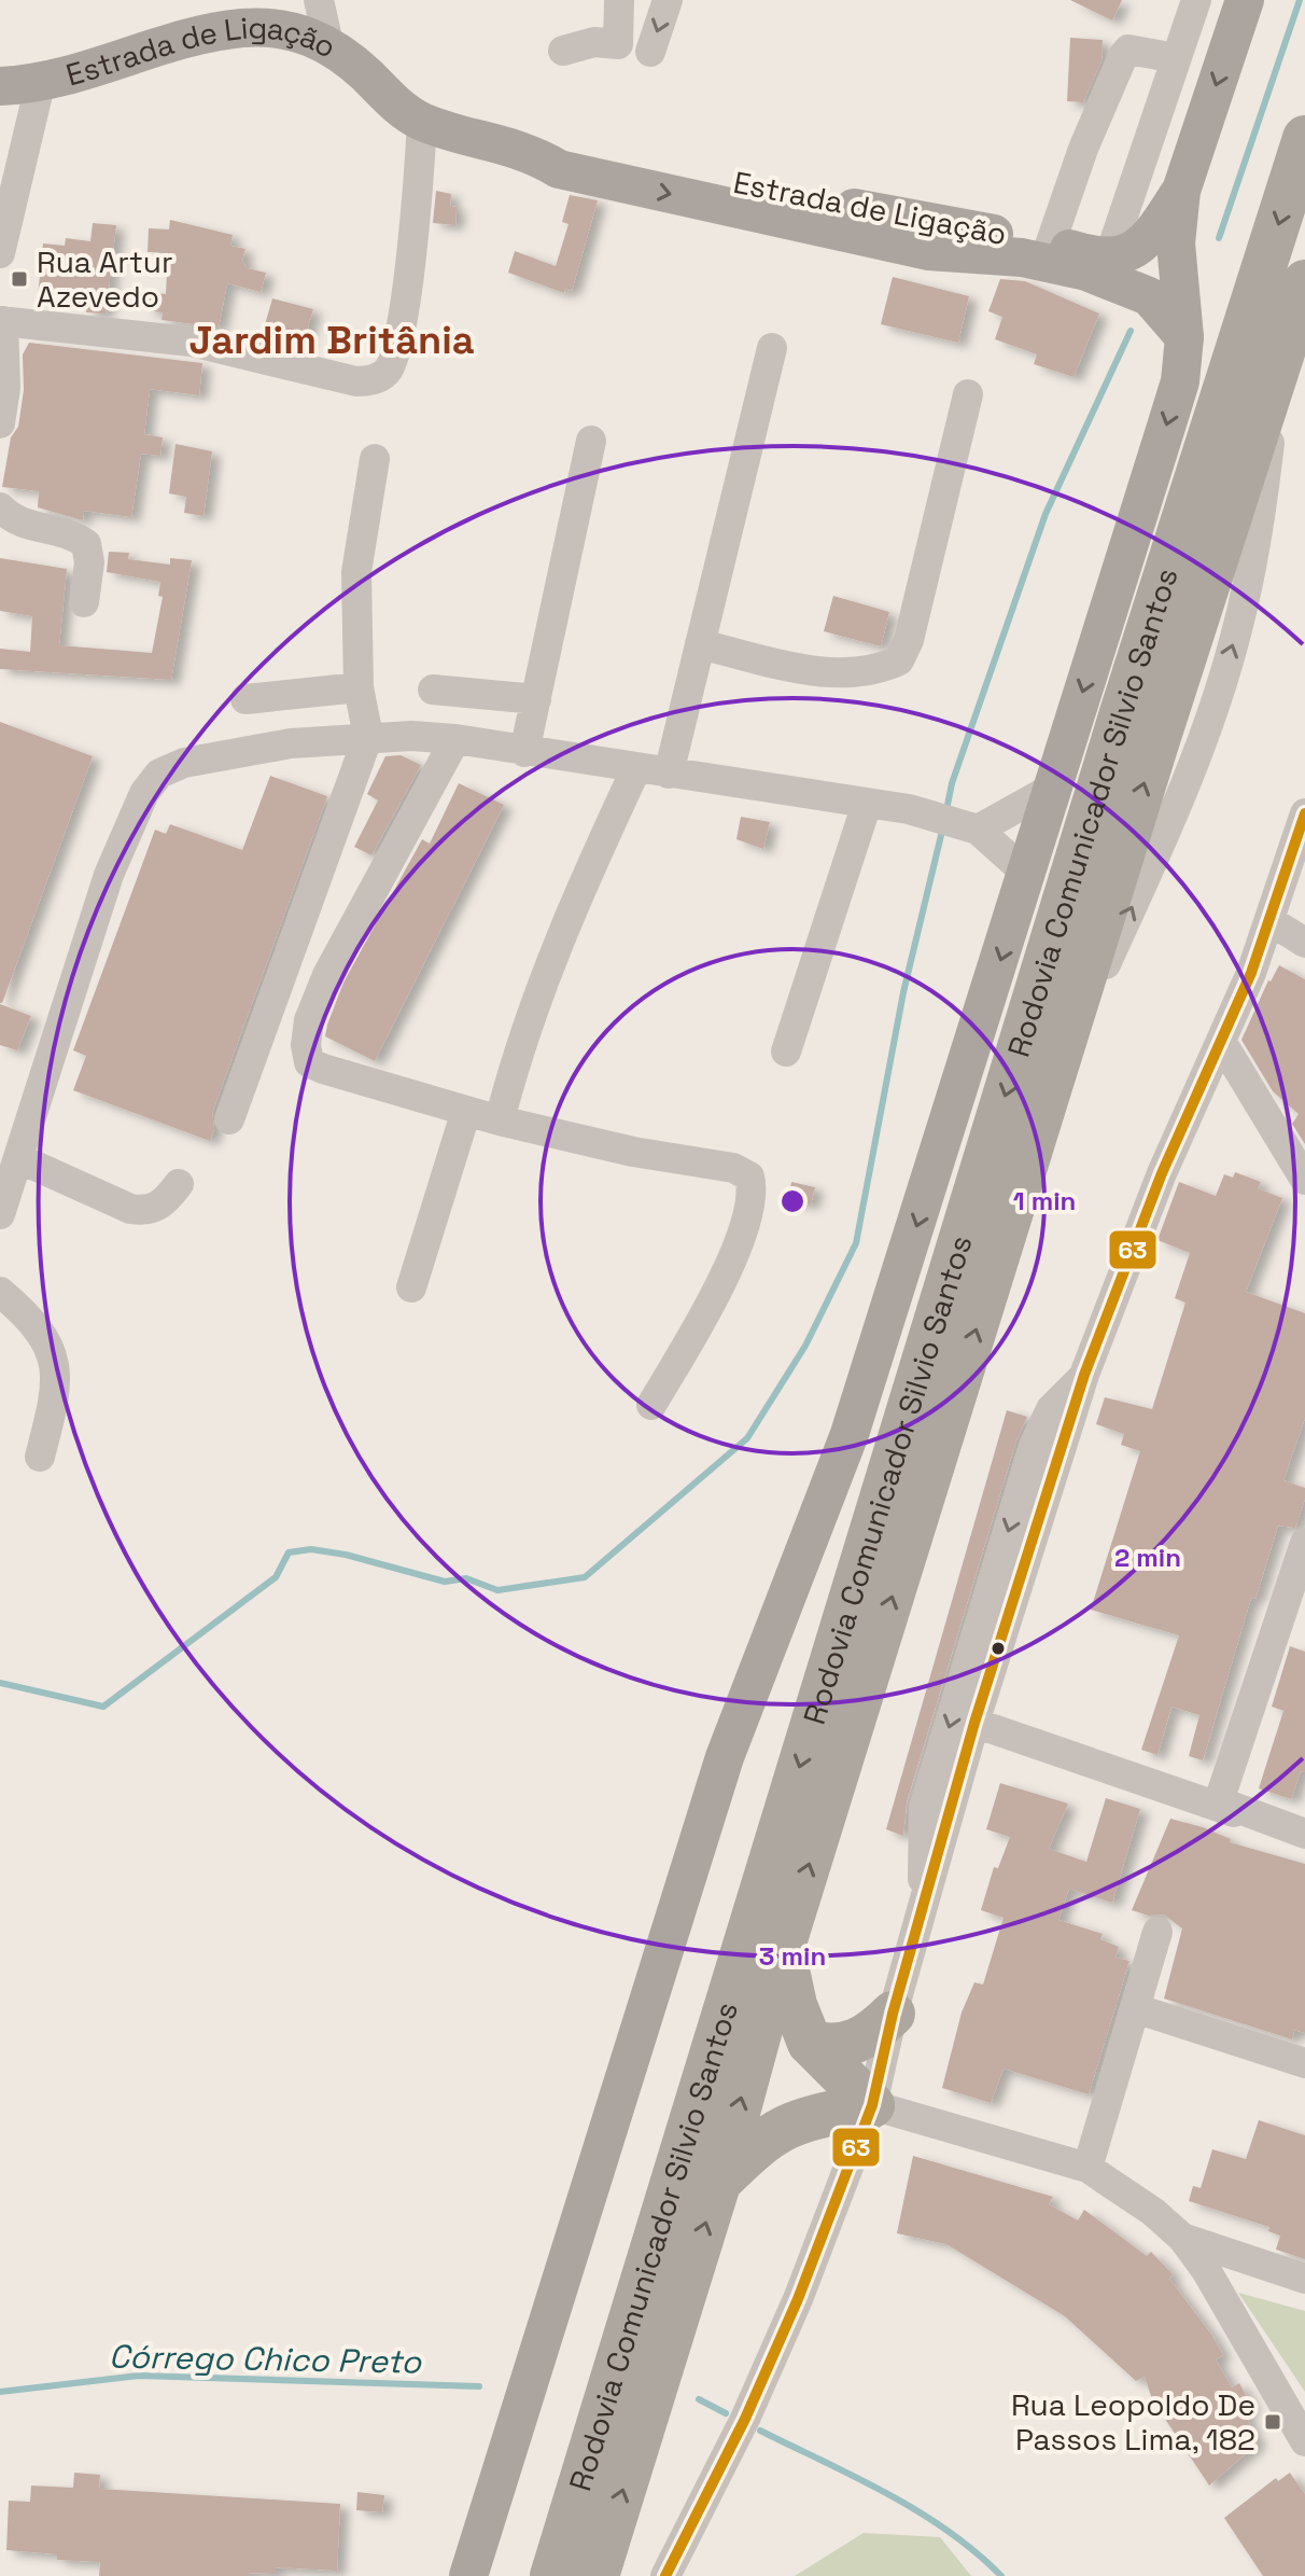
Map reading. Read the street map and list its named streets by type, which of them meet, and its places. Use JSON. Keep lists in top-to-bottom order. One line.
{"streets":{"highway":["Rodovia Comunicador Silvio Santos"],"main road":["Estrada de Ligação"]},"districts":["Jardim Britânia"],"water":["Córrego Chico Preto"],"places":{"transit":["Rua Artur Azevedo","Rua Leopoldo De Passos Lima, 182"]},"lines":["transit line 63"],"rings":["1 min","2 min","3 min"]}
